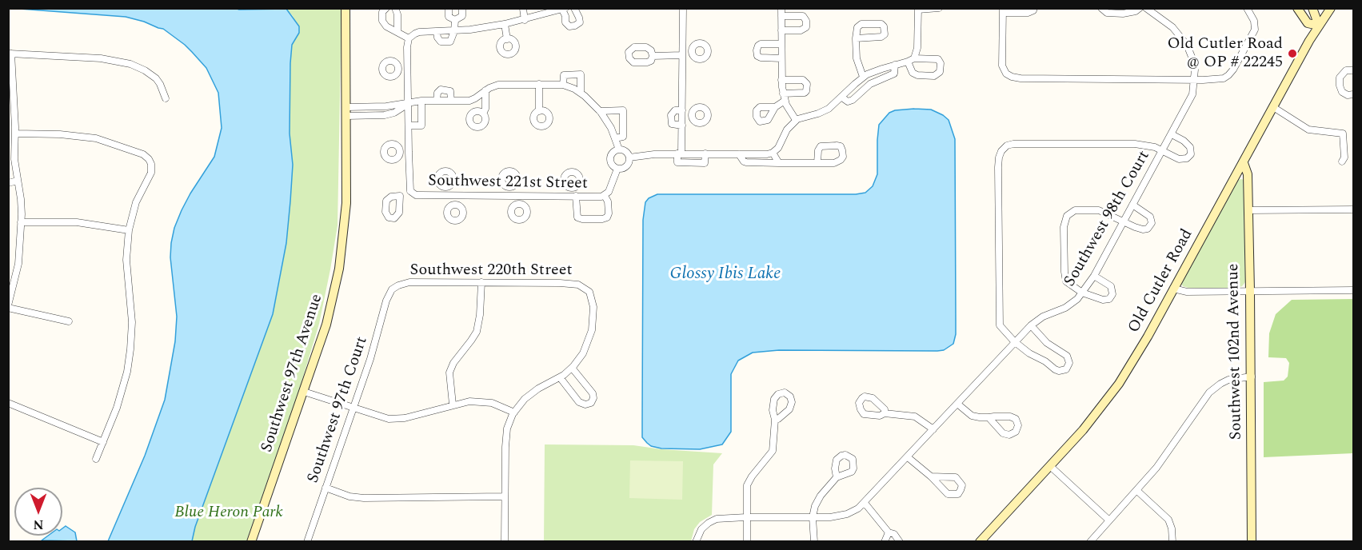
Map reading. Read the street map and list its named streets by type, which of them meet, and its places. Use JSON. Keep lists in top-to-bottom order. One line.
{"streets":{"street":["Southwest 221st Street","Southwest 98th Court","Southwest 220th Street","Old Cutler Road","Southwest 102nd Avenue","Southwest 97th Avenue","Southwest 97th Court"]},"crossings":[["Southwest 220th Street","Southwest 97th Court"],["Old Cutler Road","Southwest 102nd Avenue"]],"water":["Glossy Ibis Lake"],"parks":["Blue Heron Park"],"places":["Old Cutler Road @ OP # 22245"],"north":"bottom"}
